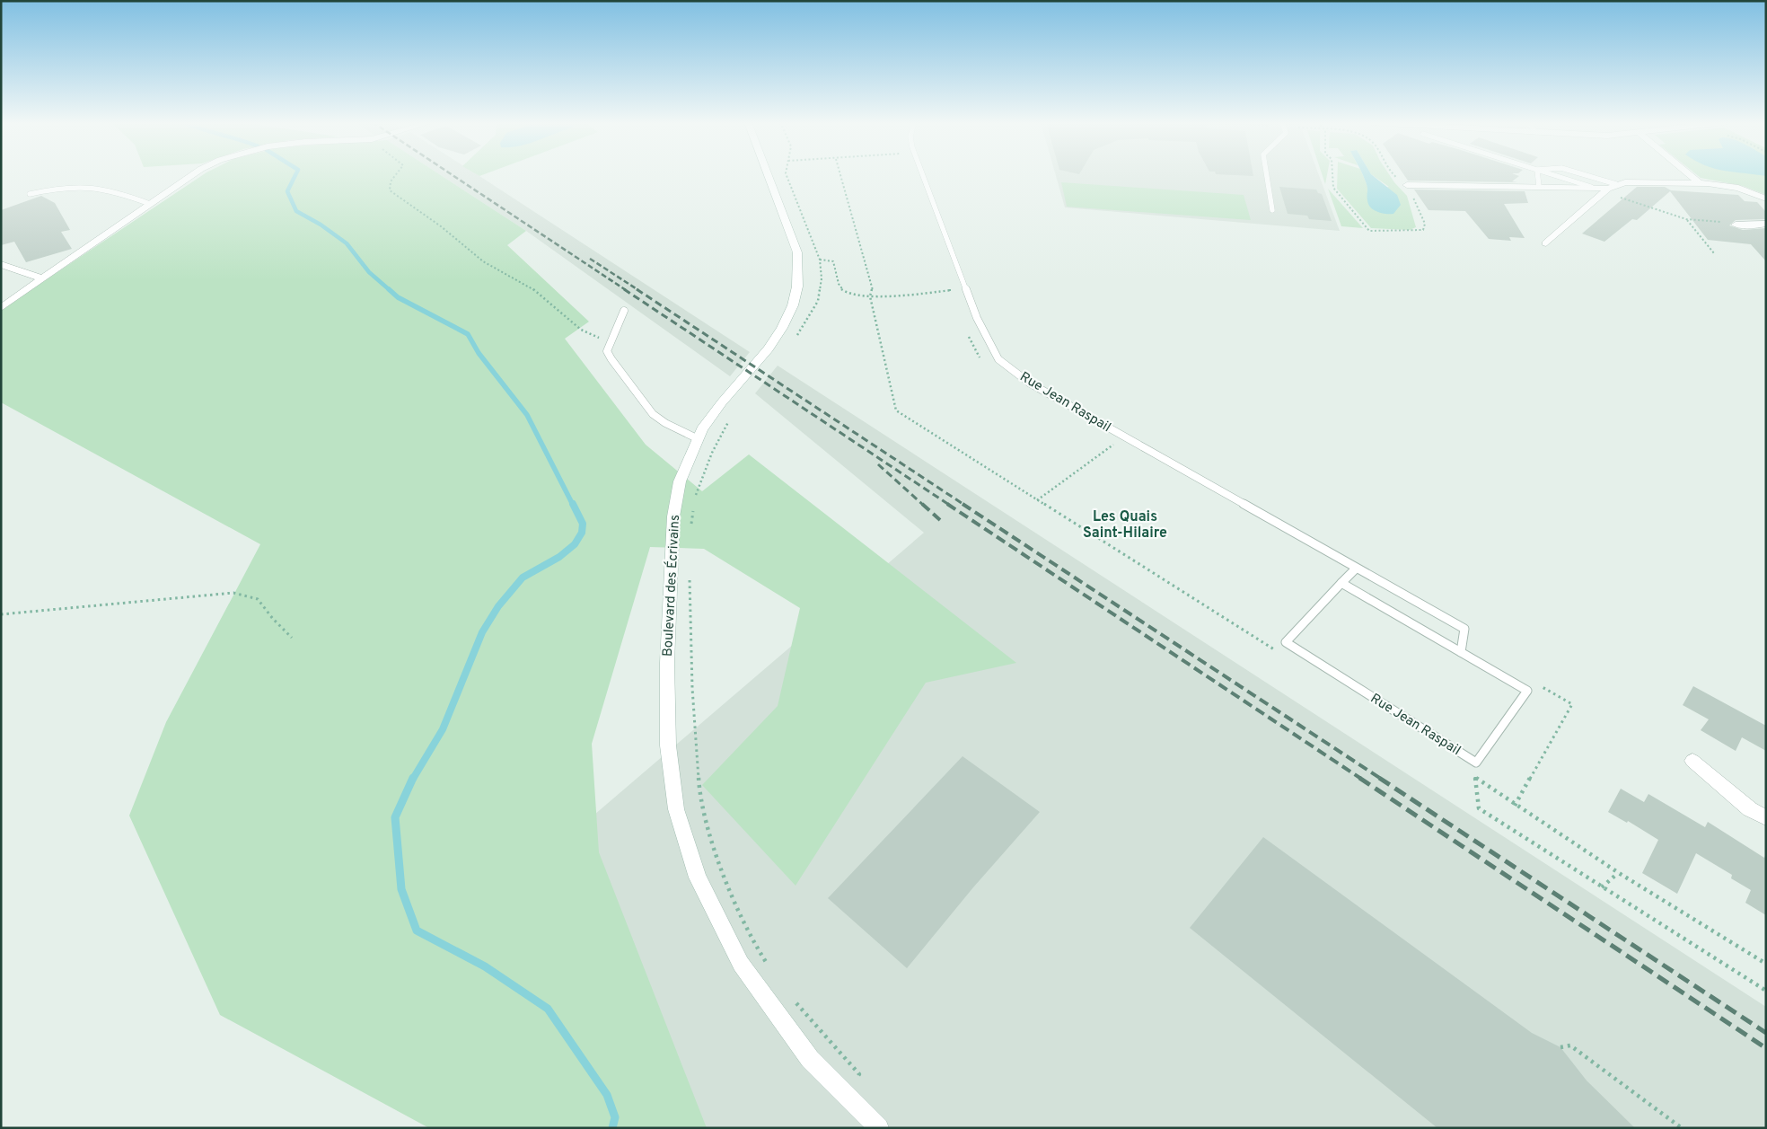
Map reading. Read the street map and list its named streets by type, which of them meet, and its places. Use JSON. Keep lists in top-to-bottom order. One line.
{"streets":{"street":["Boulevard des Écrivains"],"lane":["Rue Jean Raspail"]},"districts":["Les Quais Saint-Hilaire"]}
